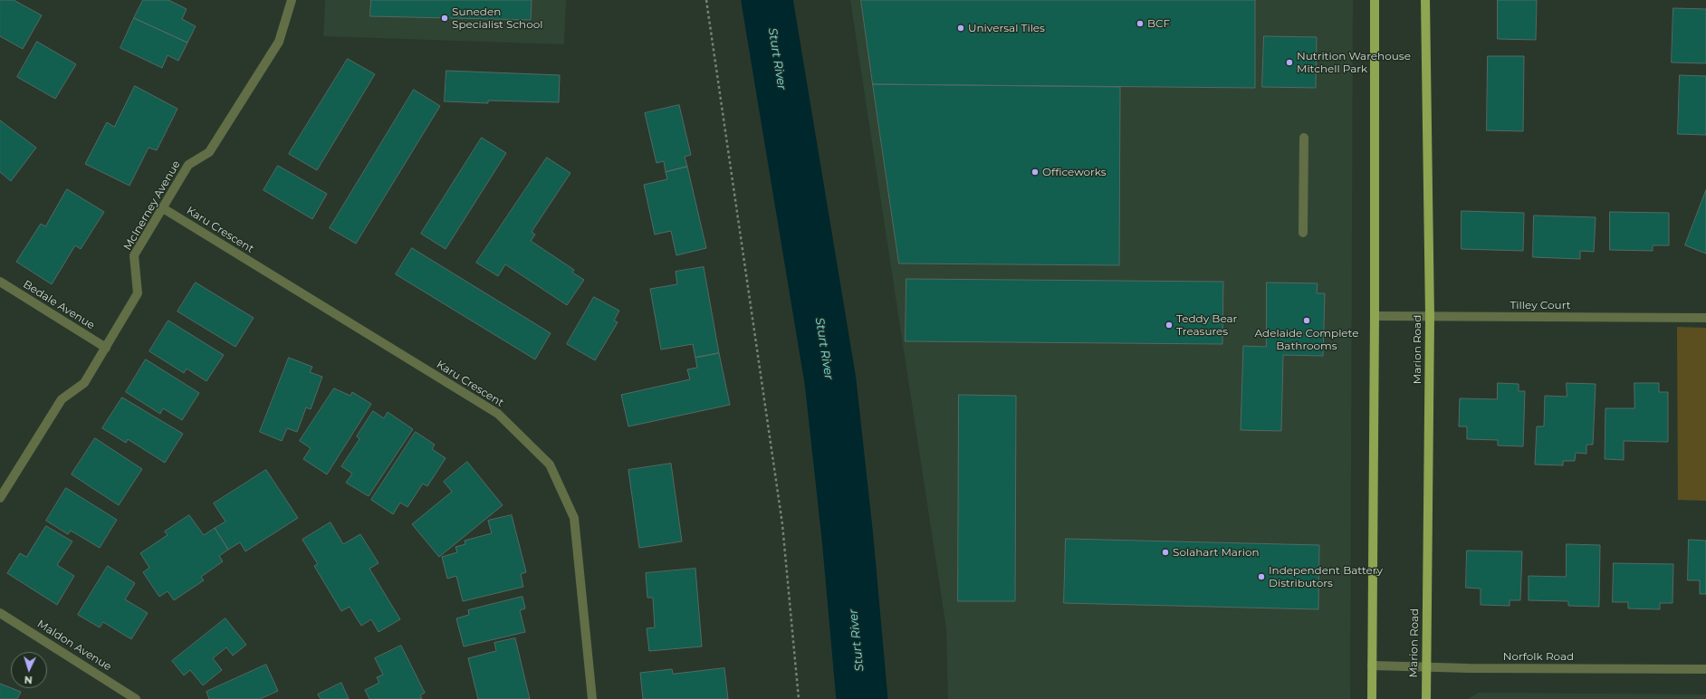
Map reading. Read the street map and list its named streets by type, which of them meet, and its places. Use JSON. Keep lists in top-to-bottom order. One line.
{"streets":{"main road":["Marion Road"],"street":["McInerney Avenue","Karu Crescent","Bedale Avenue","Tilley Court","Maldon Avenue","Norfolk Road"]},"crossings":[["McInerney Avenue","Karu Crescent"],["McInerney Avenue","Bedale Avenue"],["Tilley Court","Marion Road"],["Marion Road","Norfolk Road"]],"water":["Sturt River"],"places":["Suneden Specialist School","BCF","Universal Tiles","Nutrition Warehouse Mitchell Park","Officeworks","Adelaide Complete Bathrooms","Teddy Bear Treasures","Solahart Marion","Independent Battery Distributors"],"north":"bottom"}
